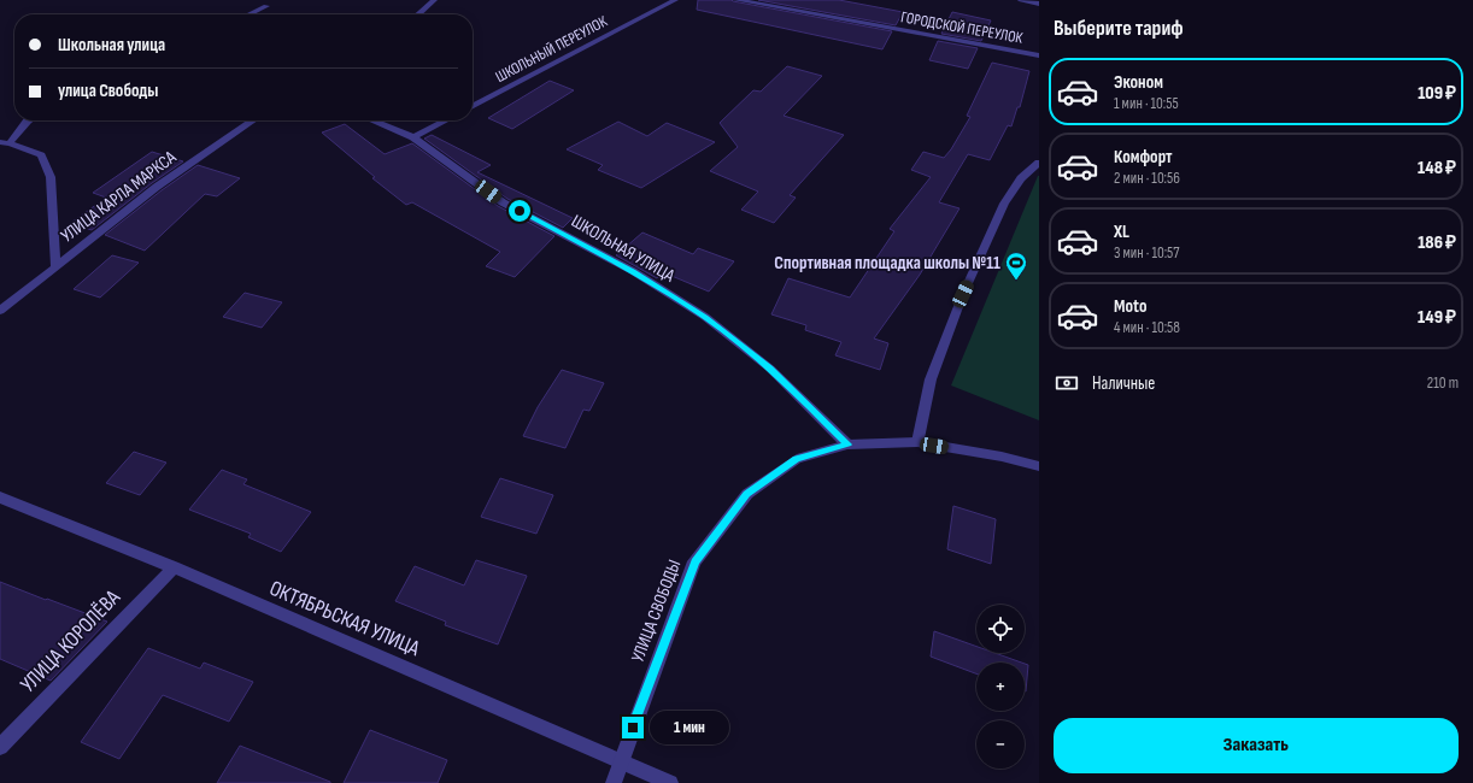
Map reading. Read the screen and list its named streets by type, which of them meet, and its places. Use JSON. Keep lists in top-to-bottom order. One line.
{"streets":{"street":["ГОРОДСКОЙ ПЕРЕУЛОК","ШКОЛЬНЫЙ ПЕРЕУЛОК","УЛИЦА КАРЛА МАРКСА","ШКОЛЬНАЯ УЛИЦА","УЛИЦА СВОБОДЫ","ОКТЯБРЬСКАЯ УЛИЦА","УЛИЦА КОРОЛЁВА"]},"crossings":[["ШКОЛЬНАЯ УЛИЦА","УЛИЦА СВОБОДЫ"],["УЛИЦА СВОБОДЫ","ОКТЯБРЬСКАЯ УЛИЦА"],["ОКТЯБРЬСКАЯ УЛИЦА","УЛИЦА КОРОЛЁВА"]],"places":{"sports":["Спортивная площадка школы №11"]},"page":{"heading":"Выберите тариф","banner":["Школьная улица","улица Свободы"],"list":[{"name":"Эконом","note":"1 мин · 10:55","value":"109 ₽"},{"name":"Комфорт","note":"2 мин · 10:56","value":"148 ₽"},{"name":"XL","note":"3 мин · 10:57","value":"186 ₽"},{"name":"Moto","note":"4 мин · 10:58","value":"149 ₽"}],"pay":["Наличные","210 m"],"map_buttons":["+","−"],"buttons":"Заказать","bubble":"1 мин"}}
